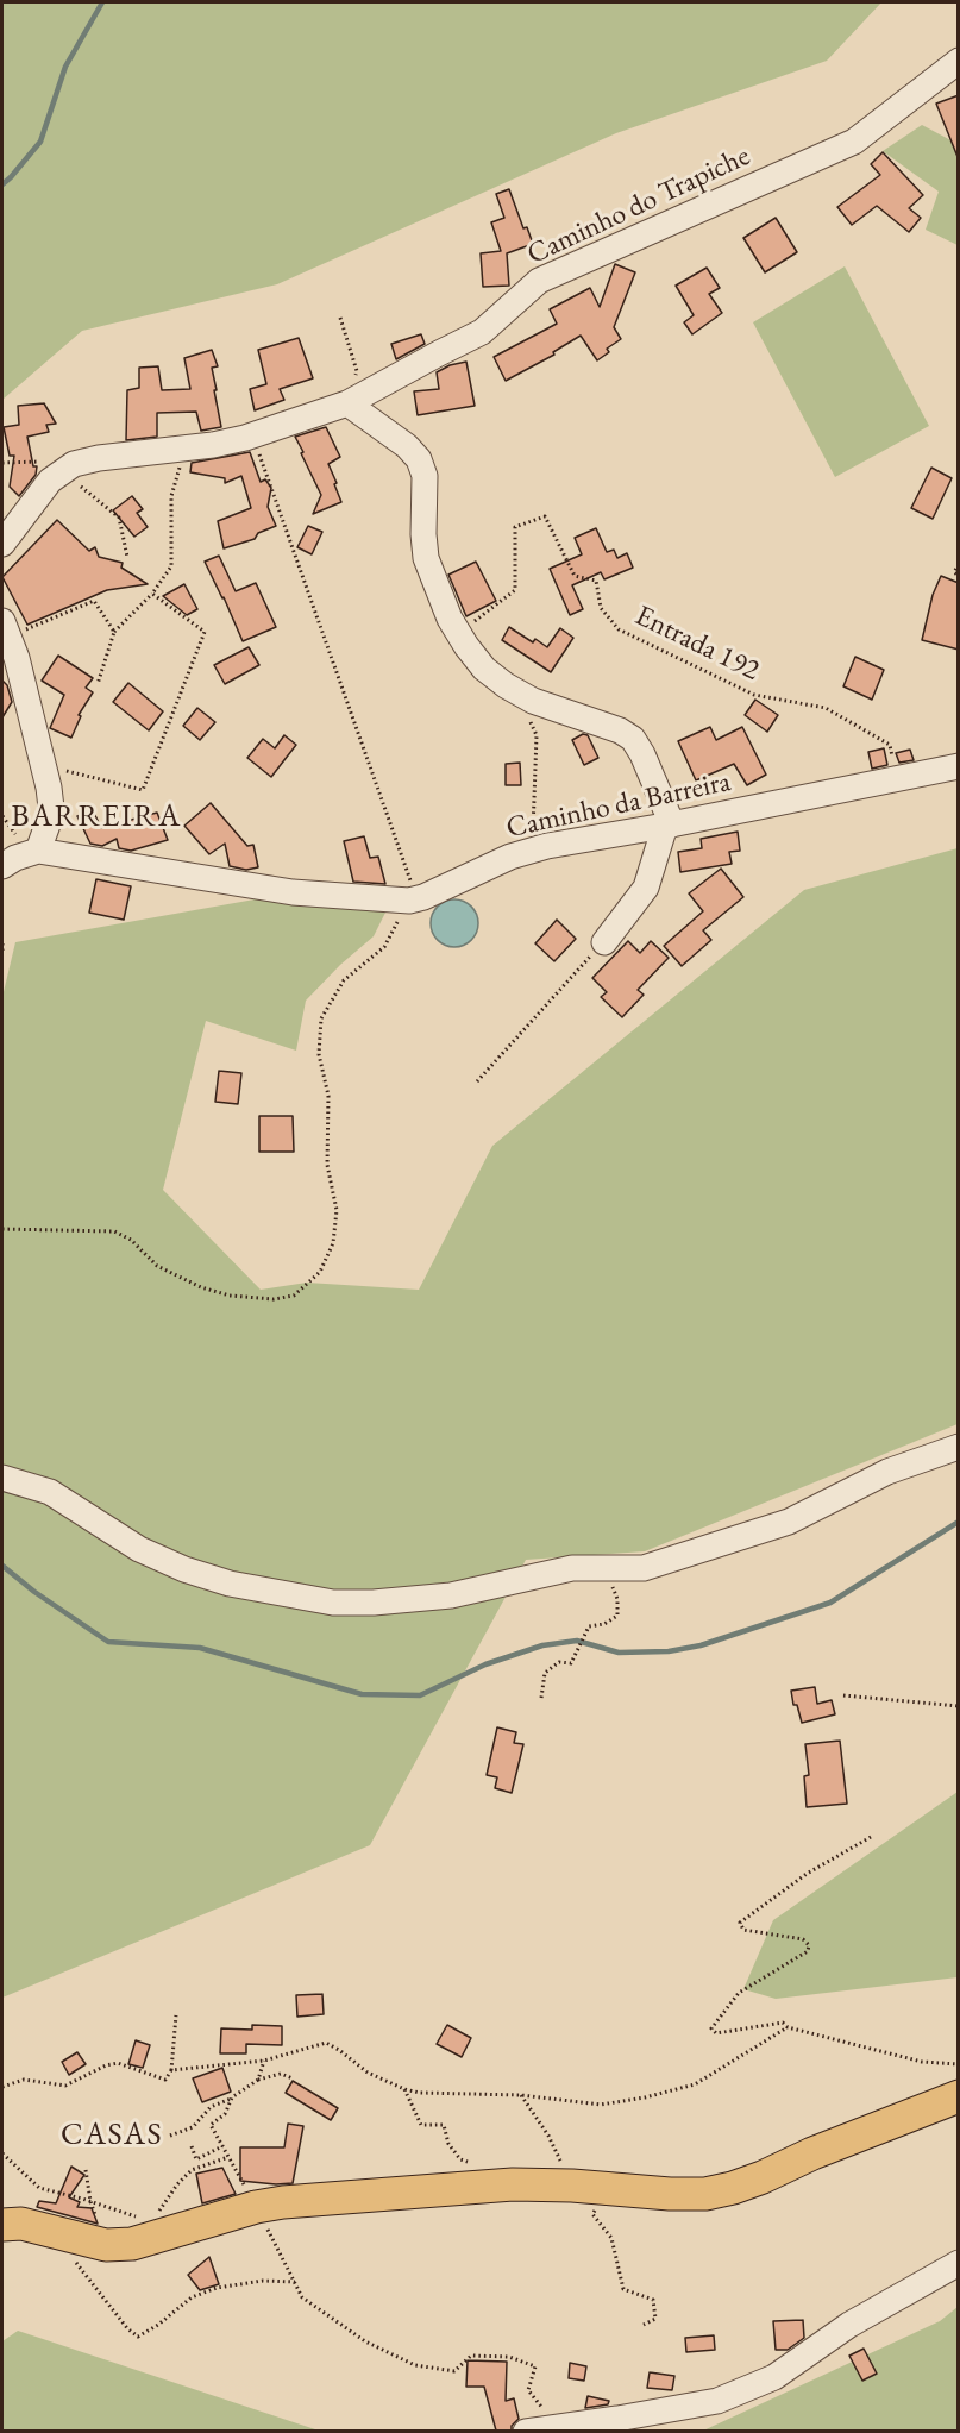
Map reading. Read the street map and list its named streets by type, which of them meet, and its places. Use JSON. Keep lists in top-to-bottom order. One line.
{"streets":{"street":["Caminho do Trapiche","Caminho da Barreira"],"path":["Entrada 192"]},"crossings":[["Entrada 192","Caminho da Barreira"]],"districts":["BARREIRA","CASAS"]}
